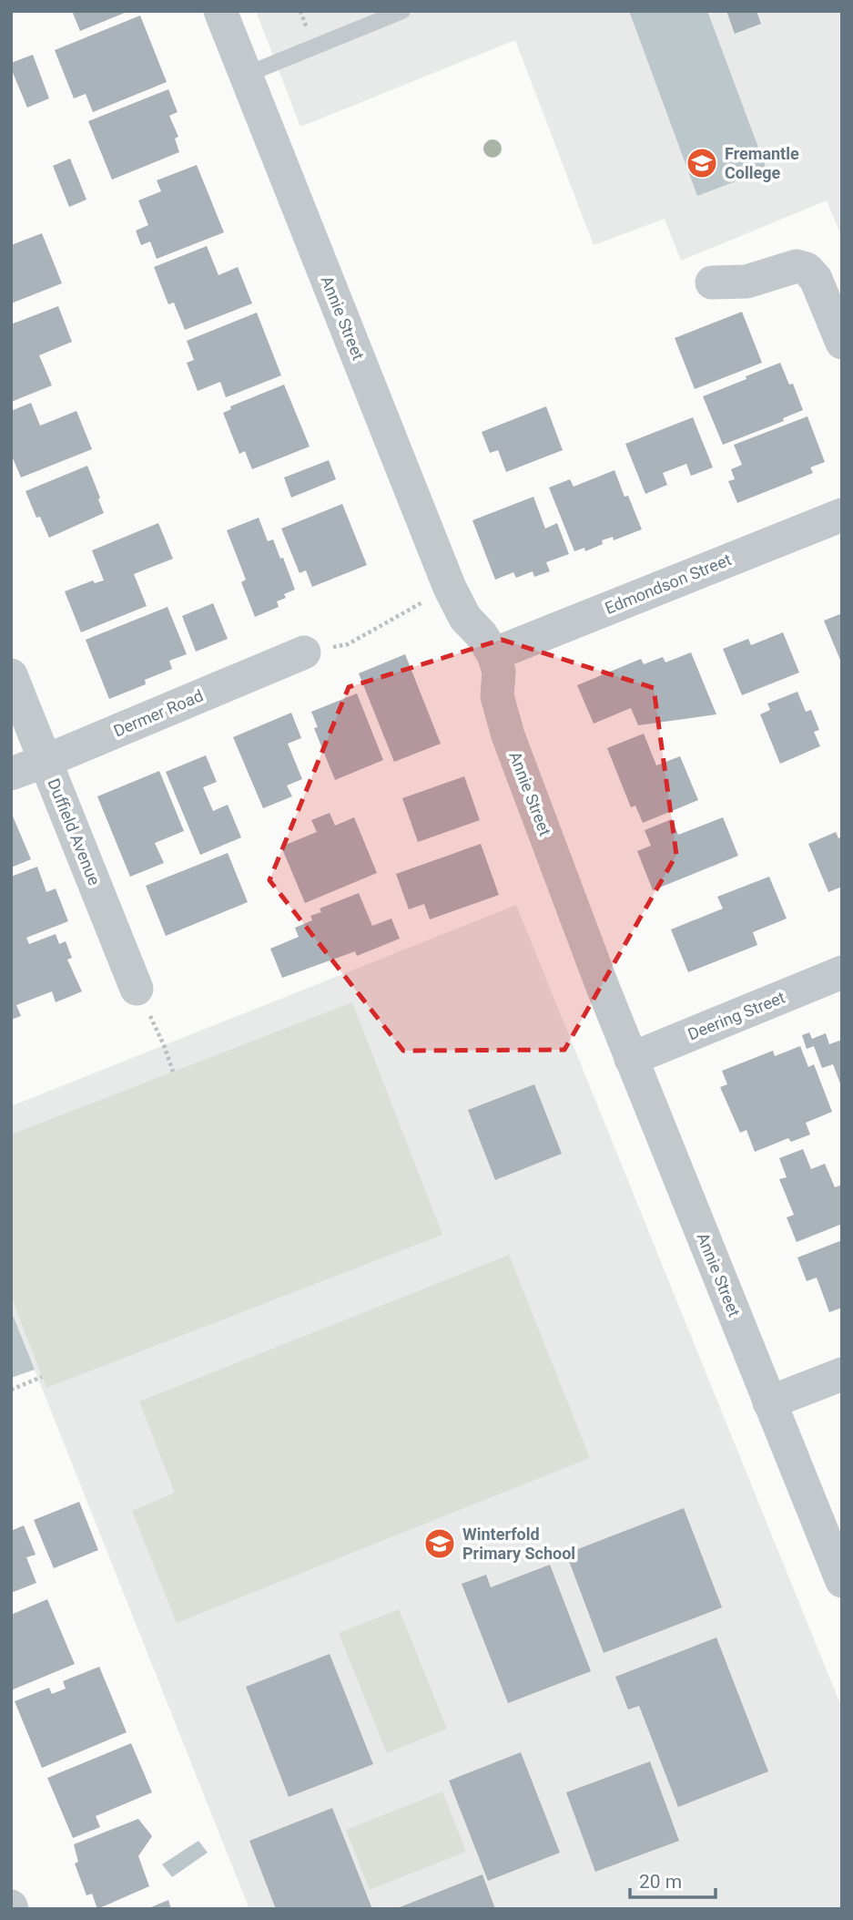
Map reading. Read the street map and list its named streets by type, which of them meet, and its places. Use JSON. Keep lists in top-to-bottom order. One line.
{"streets":{"street":["Annie Street","Edmondson Street","Dermer Road","Duffield Avenue","Deering Street"]},"crossings":[["Annie Street","Edmondson Street"],["Annie Street","Deering Street"],["Dermer Road","Duffield Avenue"]],"places":{"school or university":["Fremantle College","Winterfold Primary School"]},"scale_bar":"20 m"}
